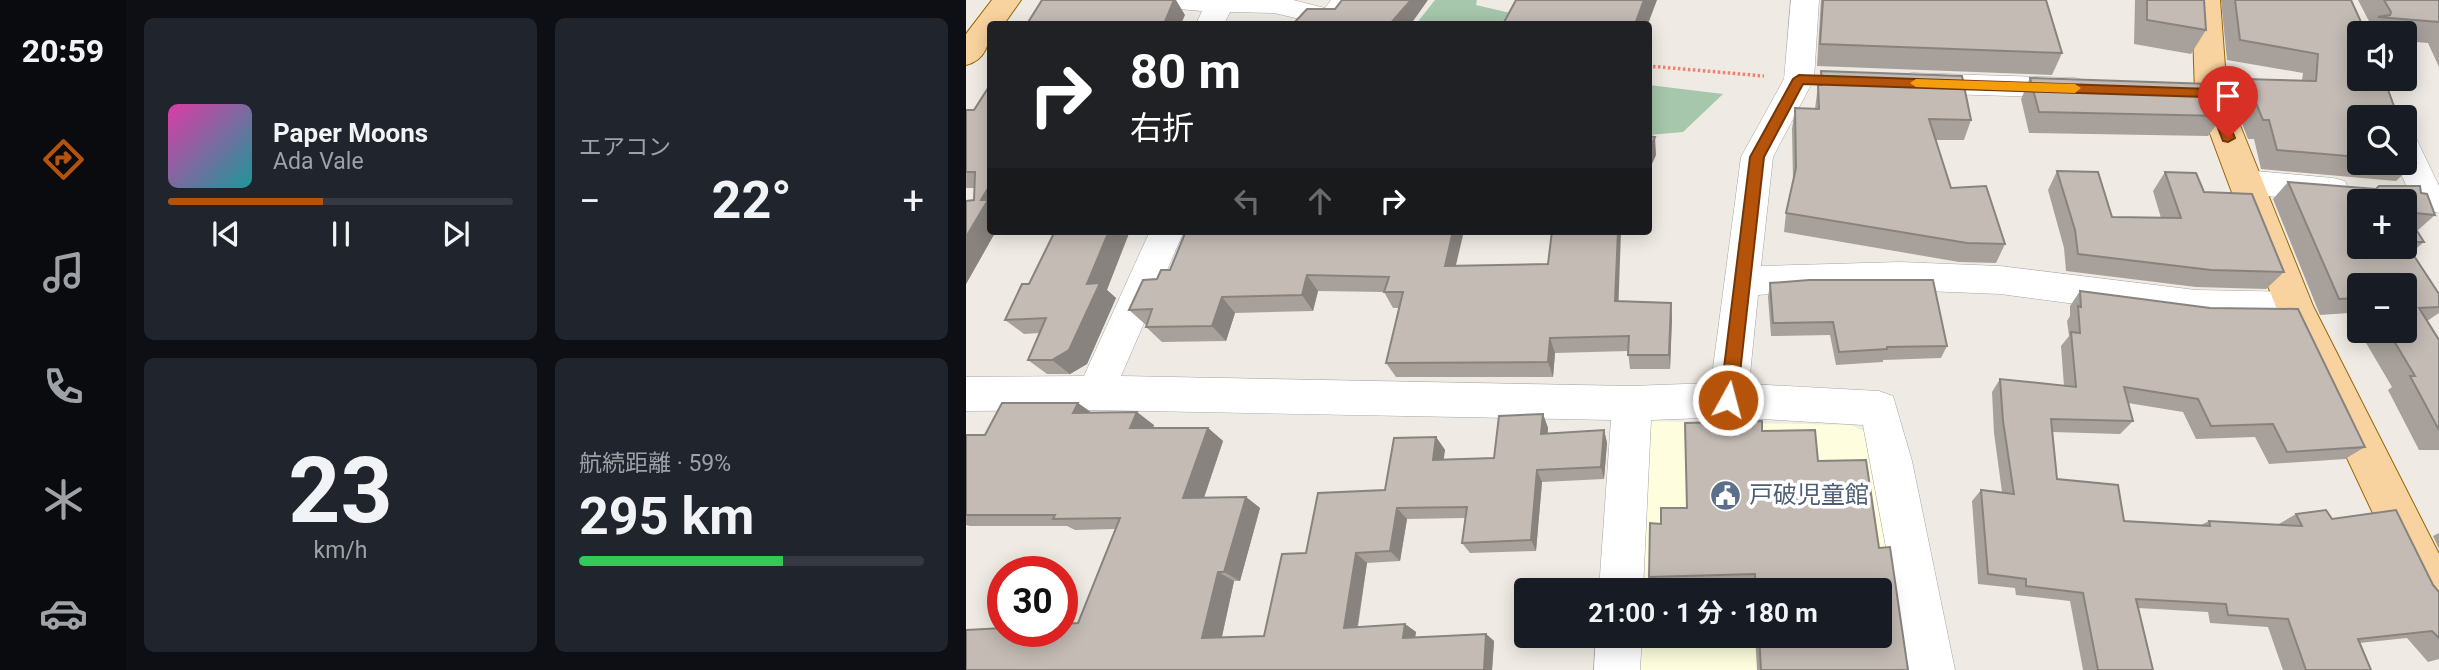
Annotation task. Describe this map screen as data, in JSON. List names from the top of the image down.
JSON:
{
  "places": {
    "public building": ["戸破児童館"]
  },
  "page": {
    "tabs": "20:59",
    "tile": [
      "エアコン",
      ["23", "km/h"],
      ["航続距離 · 59%", "295 km"]
    ],
    "map_buttons": ["+", "−"],
    "turn": ["80 m", "右折"],
    "song": ["Paper Moons", "Ada Vale"],
    "heat": ["−", "22°", "+"],
    "limit": "30",
    "trip": "21:00 · 1 分 · 180 m"
  }
}
